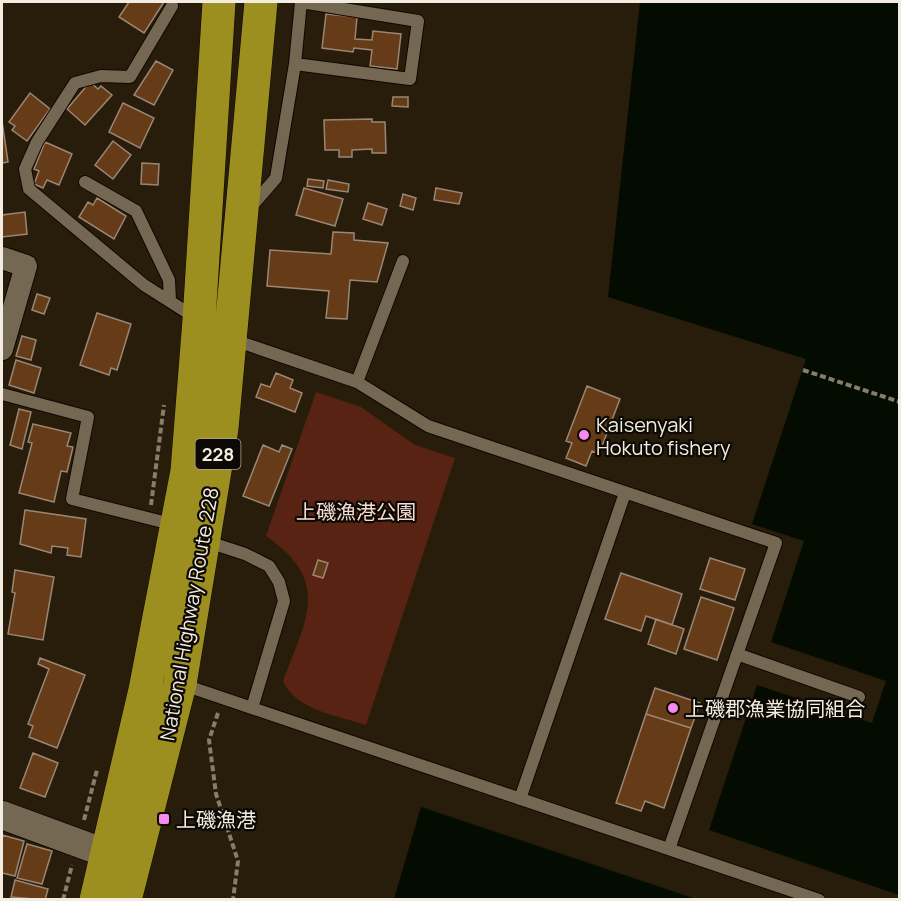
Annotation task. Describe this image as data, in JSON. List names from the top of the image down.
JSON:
{
  "streets": {
    "highway": ["228", "National Highway Route 228"]
  },
  "parks": ["上磯漁港公園"],
  "places": {
    "other": ["Kaisenyaki Hokuto fishery", "上磯郡漁業協同組合"],
    "transit": ["上磯漁港"]
  }
}
